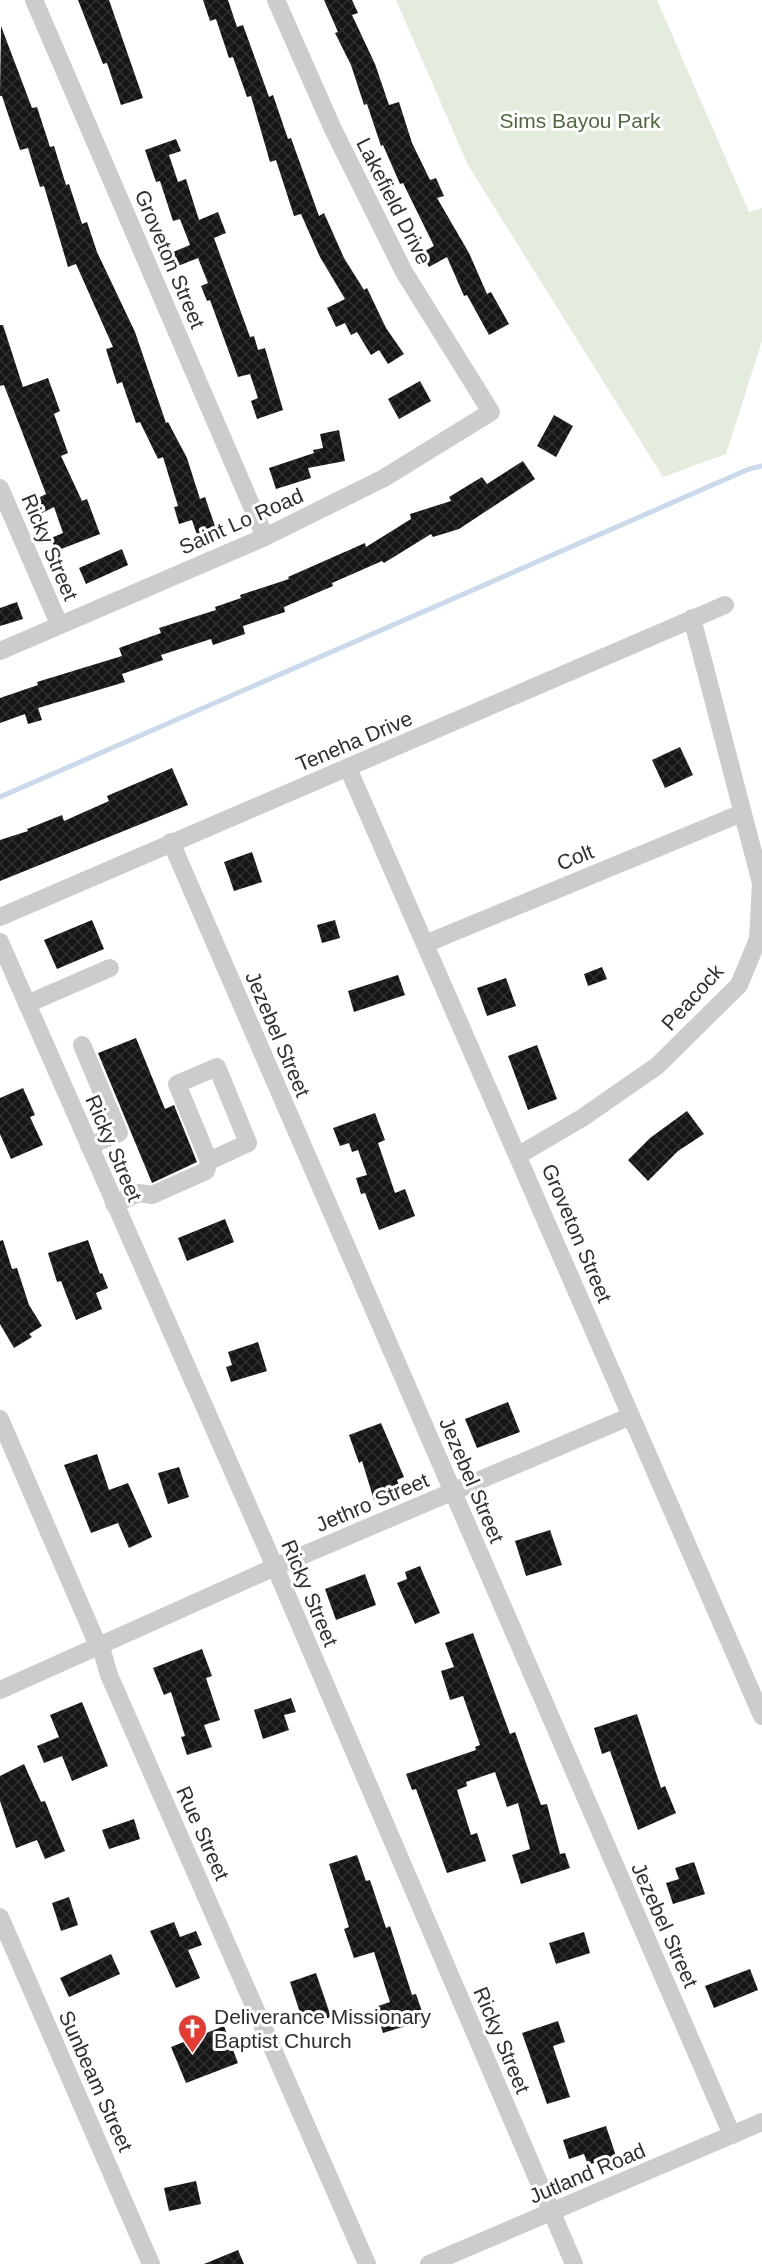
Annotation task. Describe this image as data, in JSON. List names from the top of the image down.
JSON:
{
  "streets": {
    "street": [
      "Lakefield Drive",
      "Groveton Street",
      "Saint Lo Road",
      "Ricky Street",
      "Teneha Drive",
      "Colt",
      "Peacock",
      "Jezebel Street",
      "Jethro Street",
      "Rue Street",
      "Sunbeam Street",
      "Jutland Road"
    ]
  },
  "crossings": [
    ["Lakefield Drive", "Saint Lo Road"],
    ["Groveton Street", "Saint Lo Road"],
    ["Groveton Street", "Teneha Drive"],
    ["Groveton Street", "Colt"],
    ["Groveton Street", "Peacock"],
    ["Groveton Street", "Jethro Street"],
    ["Saint Lo Road", "Ricky Street"],
    ["Ricky Street", "Jethro Street"],
    ["Ricky Street", "Jutland Road"],
    ["Teneha Drive", "Peacock"],
    ["Teneha Drive", "Jezebel Street"],
    ["Colt", "Peacock"],
    ["Jezebel Street", "Jethro Street"],
    ["Jezebel Street", "Jutland Road"],
    ["Jethro Street", "Rue Street"]
  ],
  "parks": ["Sims Bayou Park"],
  "places": {
    "church": ["Deliverance Missionary Baptist Church"]
  }
}
